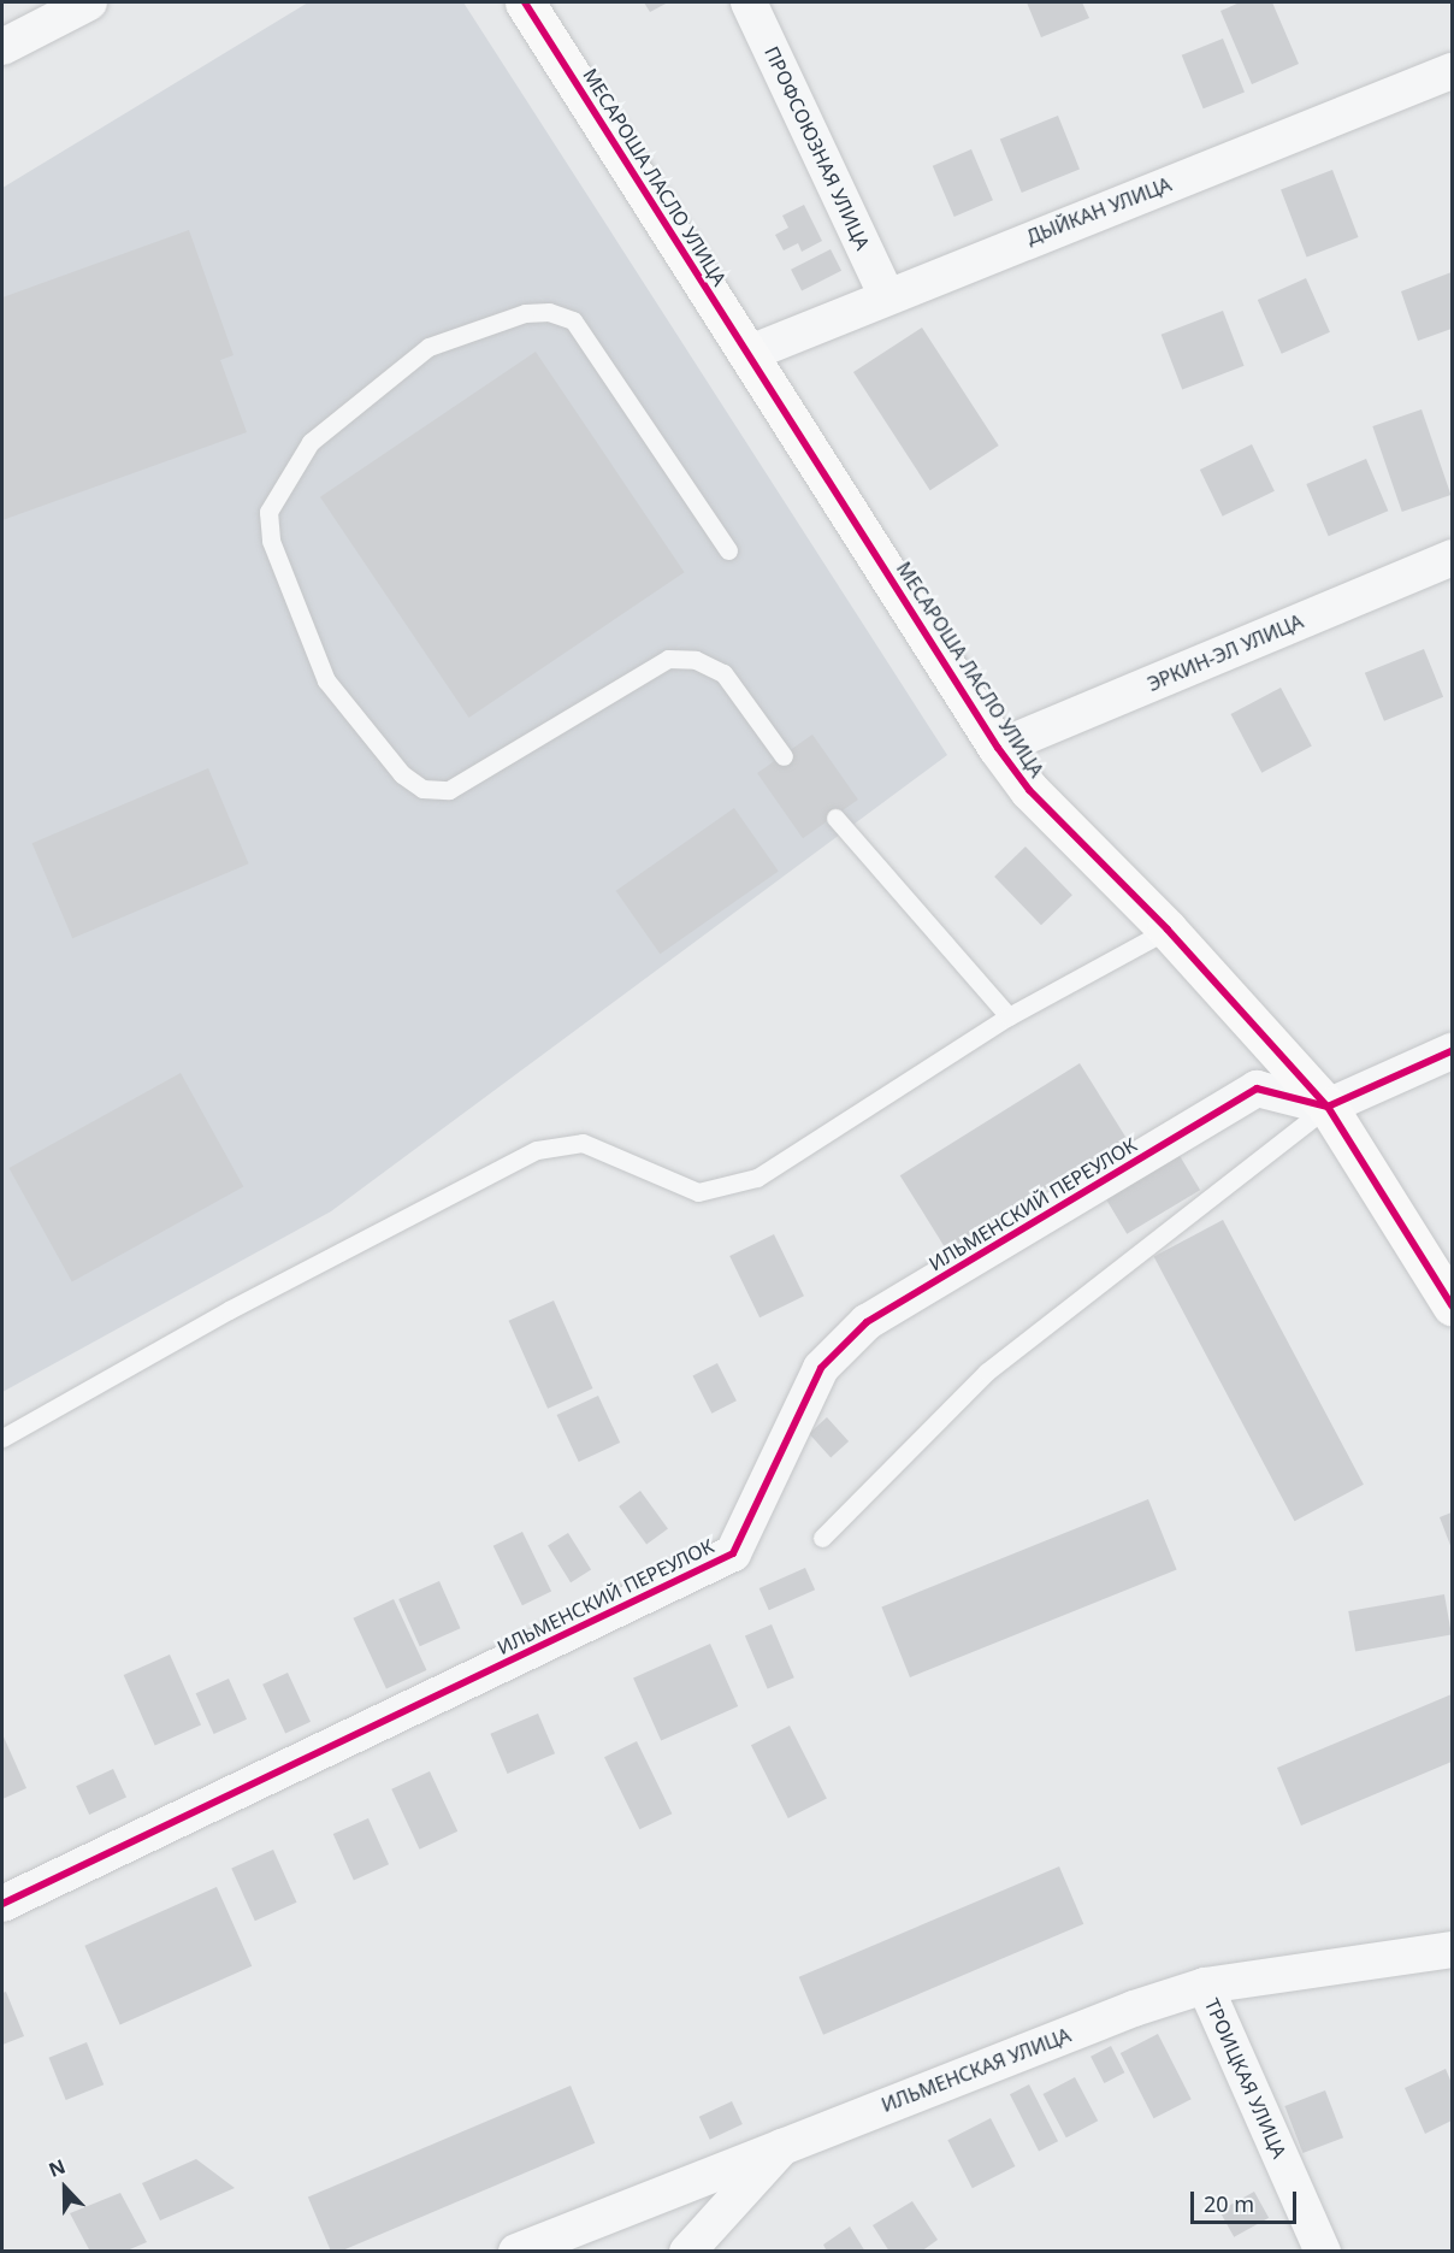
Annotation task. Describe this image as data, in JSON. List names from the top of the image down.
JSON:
{
  "streets": {
    "street": [
      "ПРОФСОЮЗНАЯ УЛИЦА",
      "МЕСАРОША ЛАСЛО УЛИЦА",
      "ДЫЙКАН УЛИЦА",
      "ЭРКИН-ЭЛ УЛИЦА",
      "ИЛЬМЕНСКИЙ ПЕРЕУЛОК",
      "ИЛЬМЕНСКАЯ УЛИЦА",
      "ТРОИЦКАЯ УЛИЦА"
    ]
  },
  "crossings": [
    ["ПРОФСОЮЗНАЯ УЛИЦА", "ДЫЙКАН УЛИЦА"],
    ["МЕСАРОША ЛАСЛО УЛИЦА", "ДЫЙКАН УЛИЦА"],
    ["МЕСАРОША ЛАСЛО УЛИЦА", "ЭРКИН-ЭЛ УЛИЦА"],
    ["МЕСАРОША ЛАСЛО УЛИЦА", "ИЛЬМЕНСКИЙ ПЕРЕУЛОК"],
    ["ИЛЬМЕНСКАЯ УЛИЦА", "ТРОИЦКАЯ УЛИЦА"]
  ],
  "scale_bar": "20 m",
  "north": "top"
}
